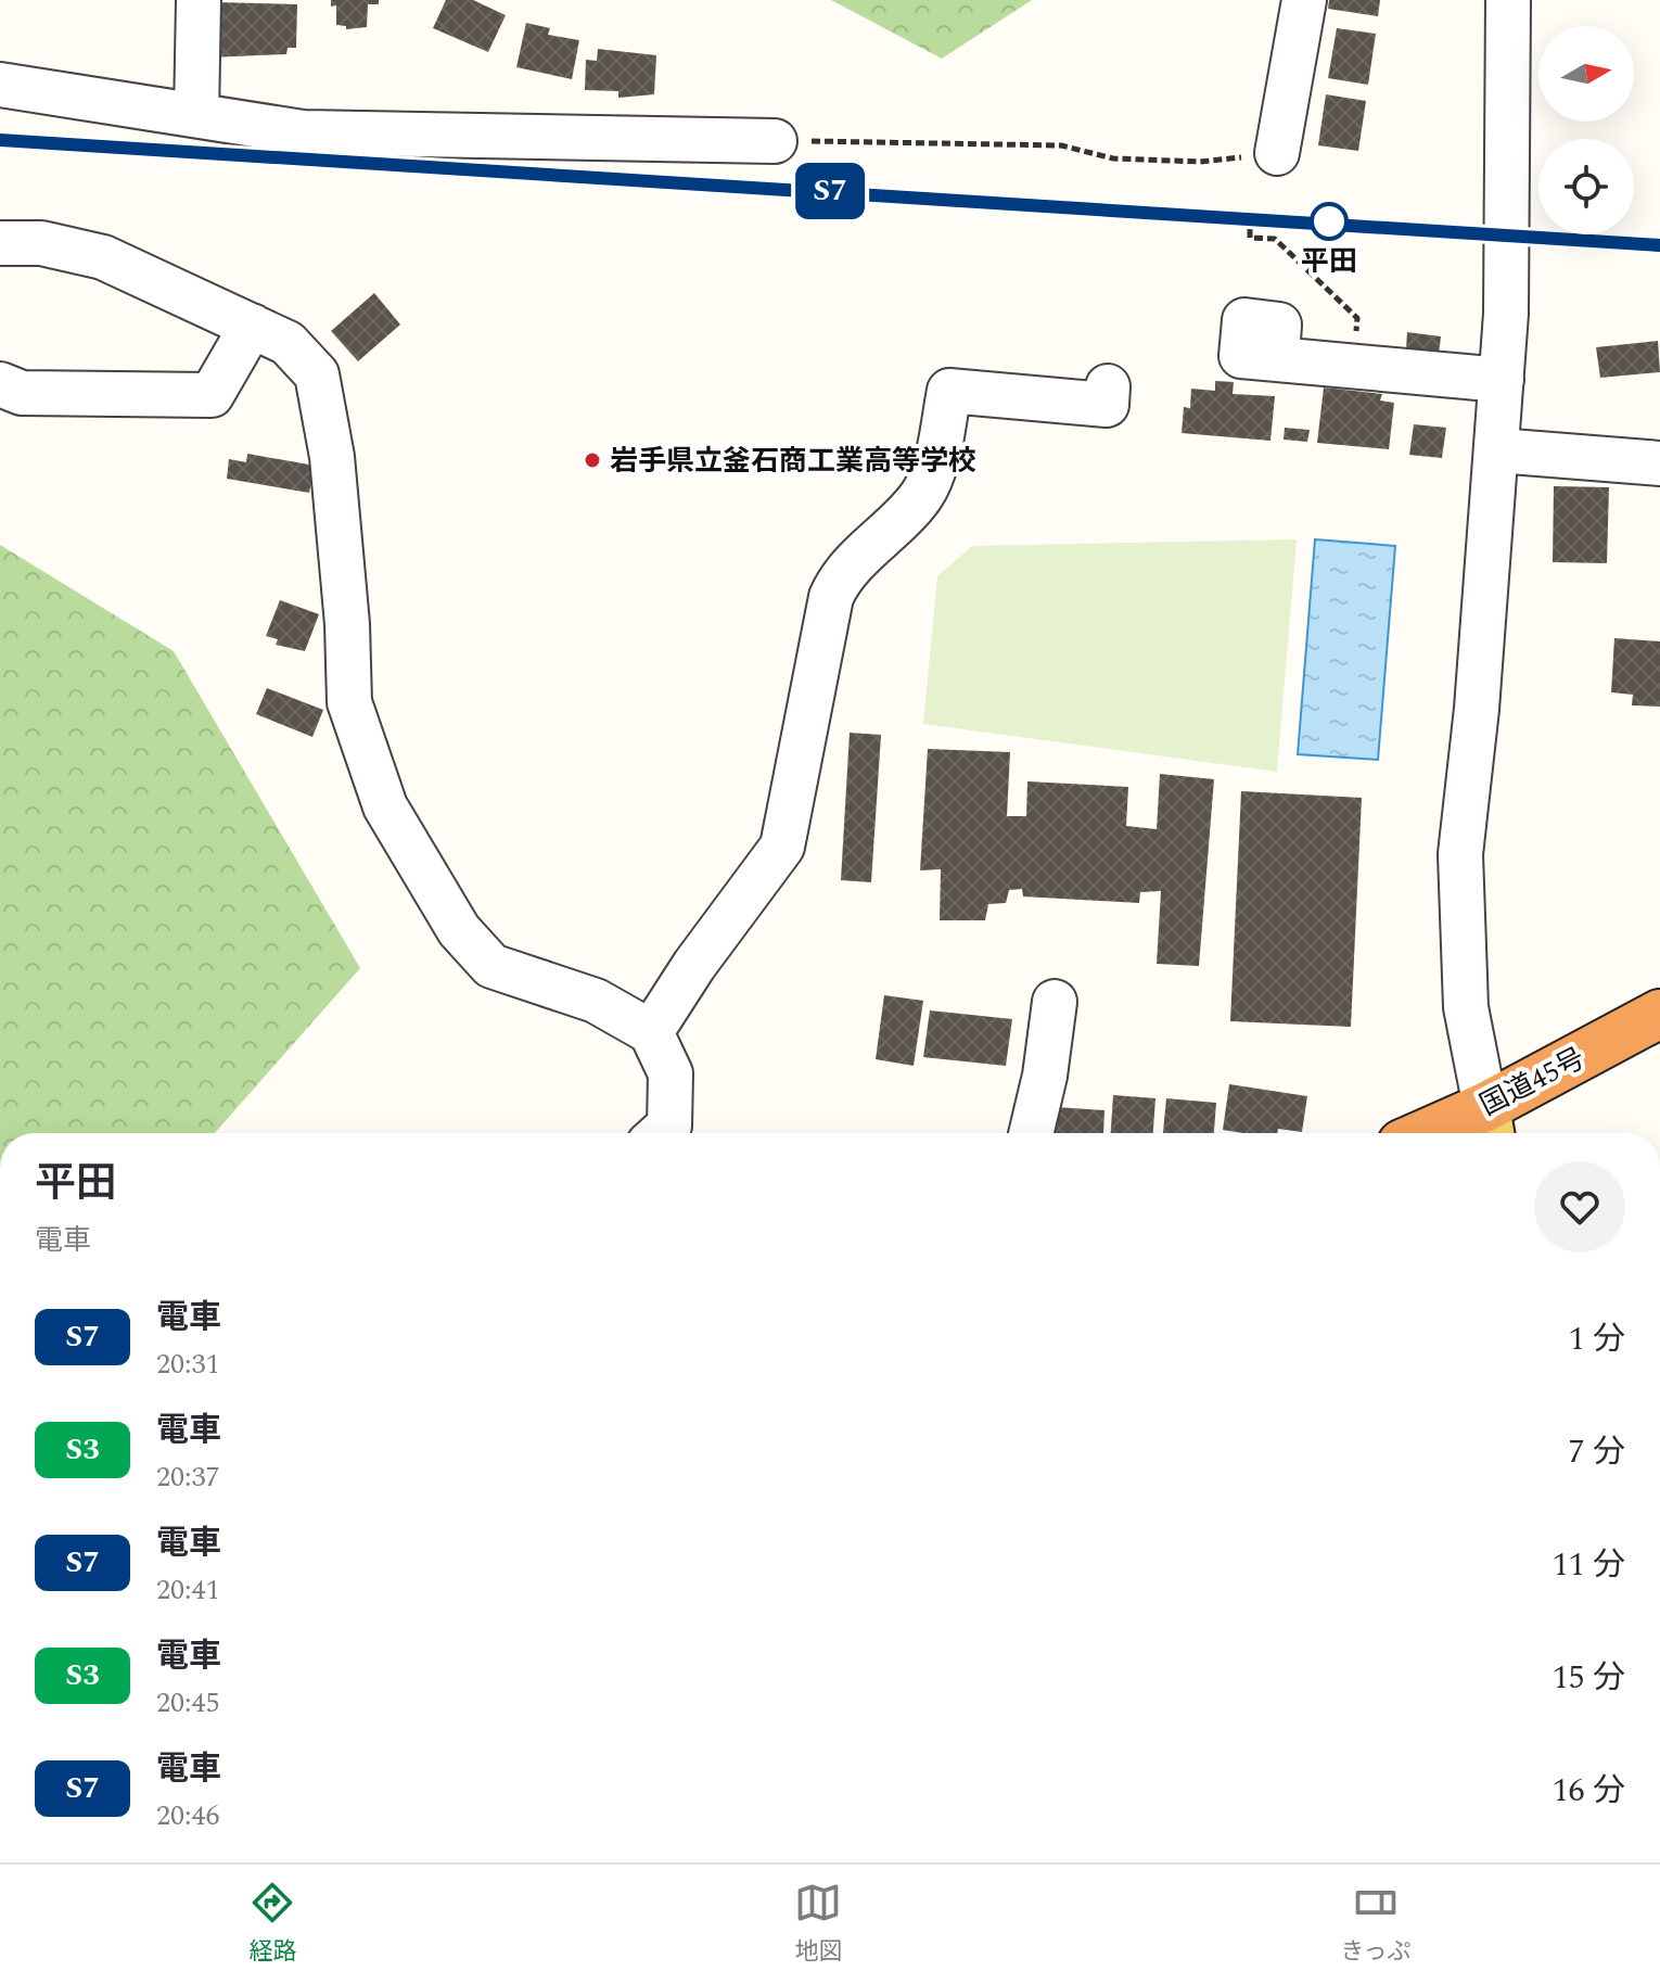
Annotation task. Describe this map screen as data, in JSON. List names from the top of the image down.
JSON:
{
  "streets": {
    "highway": ["国道45号"]
  },
  "places": ["平田", "岩手県立釜石商工業高等学校"],
  "north": "right",
  "page": {
    "on_map": "S7",
    "heading": ["平田", "電車"],
    "list": [
      {
        "mark": "S7",
        "name": "電車",
        "note": "20:31",
        "value": "1 分"
      },
      {
        "mark": "S3",
        "name": "電車",
        "note": "20:37",
        "value": "7 分"
      },
      {
        "mark": "S7",
        "name": "電車",
        "note": "20:41",
        "value": "11 分"
      },
      {
        "mark": "S3",
        "name": "電車",
        "note": "20:45",
        "value": "15 分"
      },
      {
        "mark": "S7",
        "name": "電車",
        "note": "20:46",
        "value": "16 分"
      }
    ],
    "tabs": ["経路", "地図", "きっぷ"]
  }
}
